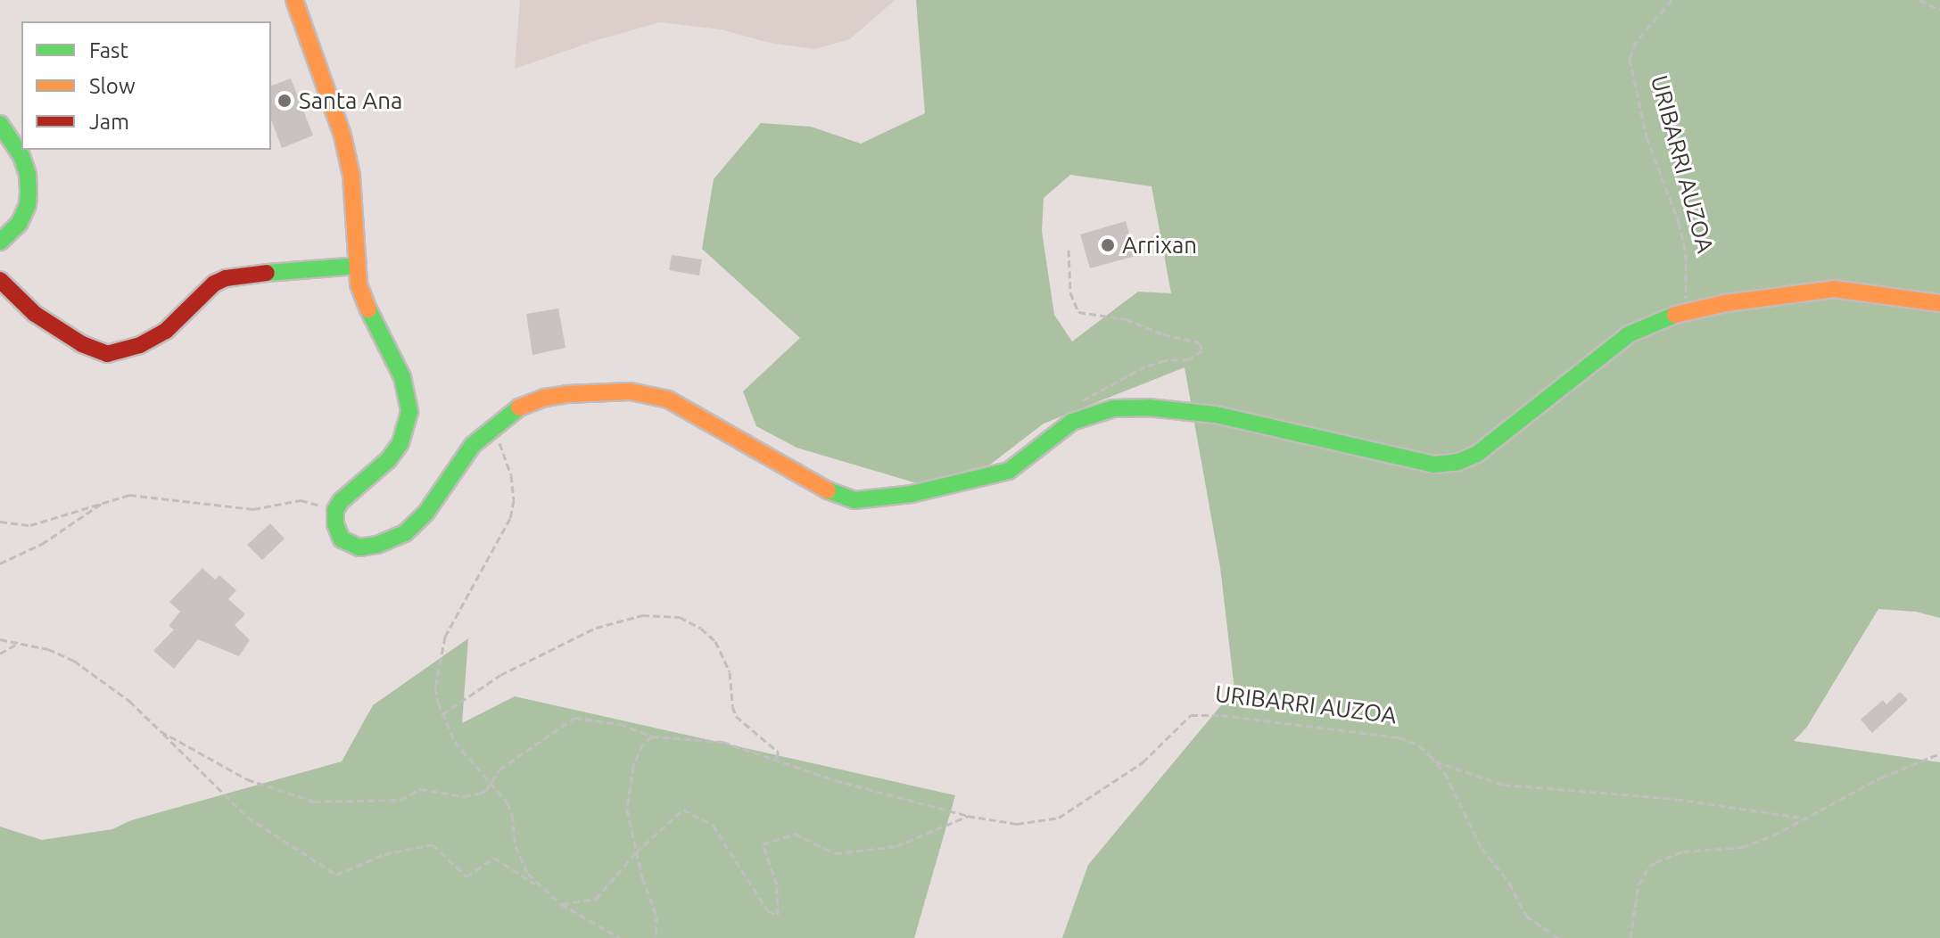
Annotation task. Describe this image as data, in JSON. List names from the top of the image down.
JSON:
{
  "streets": {
    "path": ["URIBARRI AUZOA"]
  },
  "places": ["Santa Ana", "Arrixan"],
  "legend": ["Fast", "Slow", "Jam"]
}
